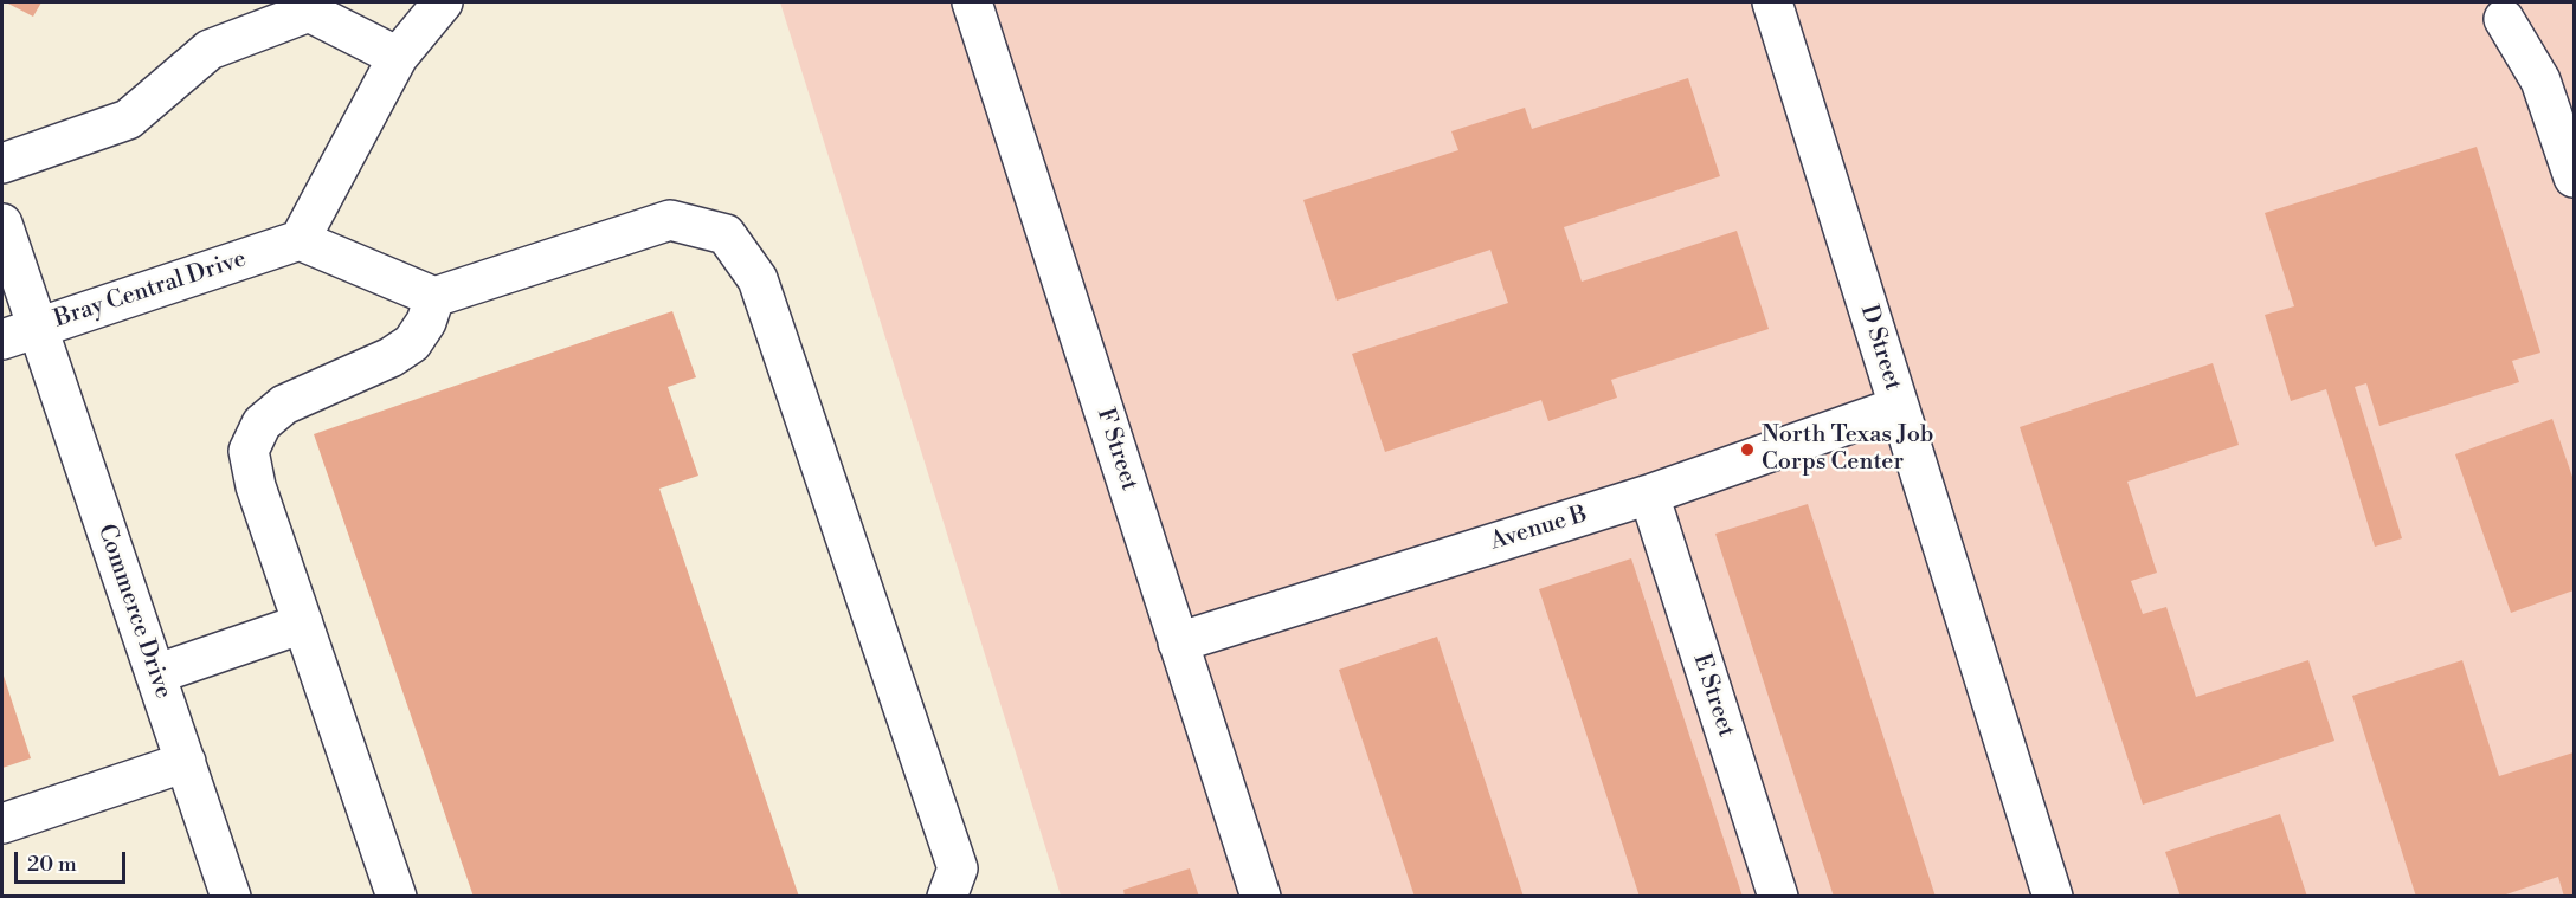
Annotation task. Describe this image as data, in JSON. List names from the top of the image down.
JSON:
{
  "streets": {
    "street": [
      "Bray Central Drive",
      "D Street",
      "F Street",
      "Avenue B",
      "Commerce Drive",
      "E Street"
    ]
  },
  "crossings": [
    ["Bray Central Drive", "Commerce Drive"],
    ["D Street", "Avenue B"],
    ["F Street", "Avenue B"],
    ["Avenue B", "E Street"]
  ],
  "places": ["North Texas Job Corps Center"],
  "scale_bar": "20 m"
}
